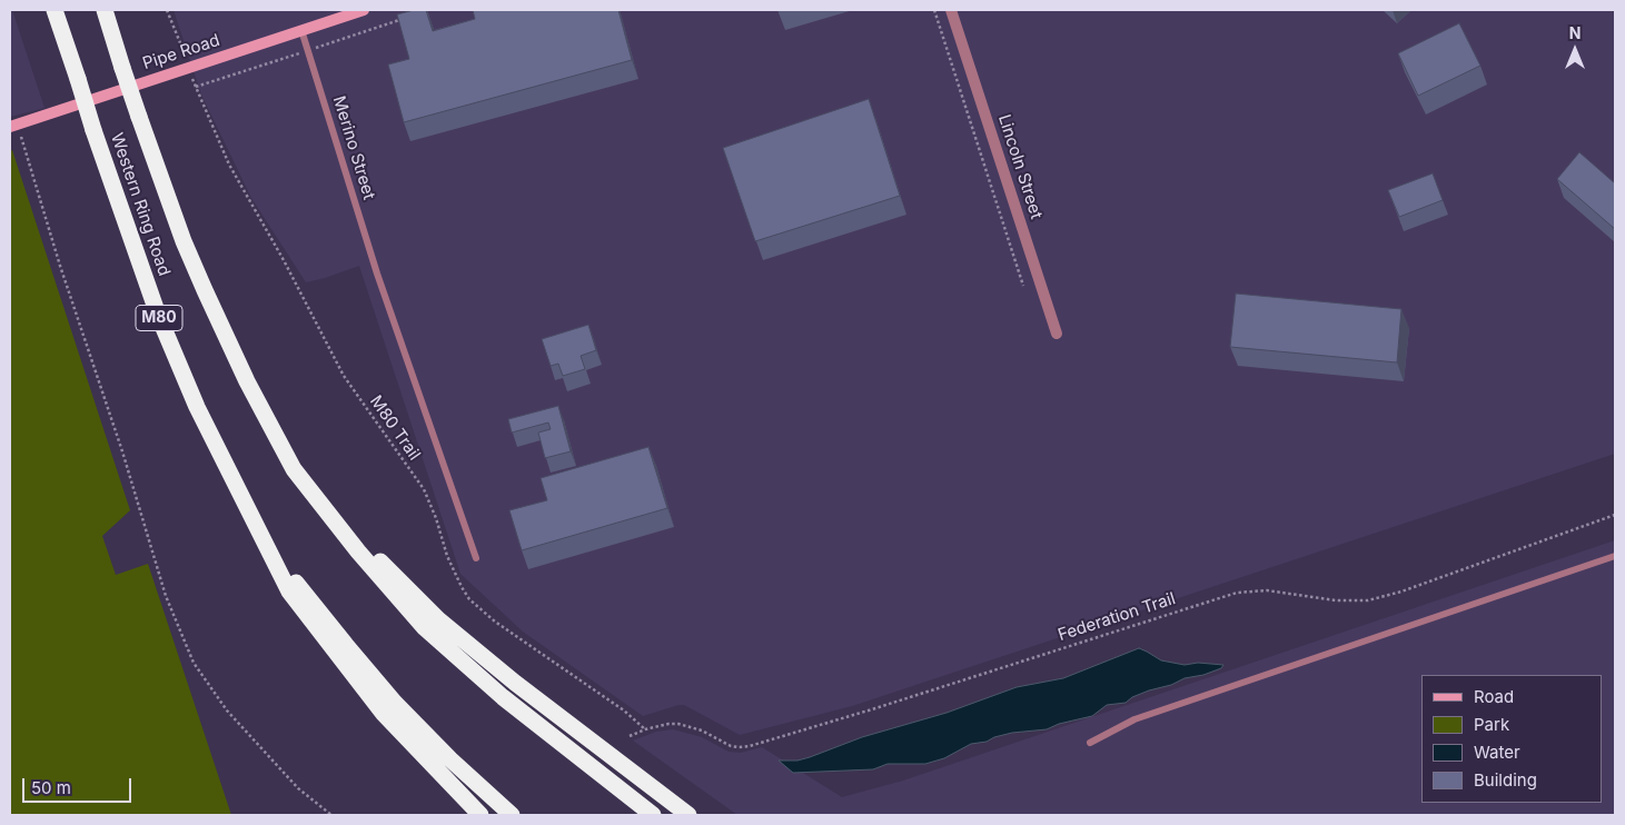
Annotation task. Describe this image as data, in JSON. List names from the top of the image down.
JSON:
{
  "streets": {
    "highway": ["Western Ring Road", "M80"],
    "street": ["Pipe Road", "Lincoln Street"],
    "lane": ["Merino Street"],
    "path": ["M80 Trail", "Federation Trail"]
  },
  "crossings": [
    ["Pipe Road", "Merino Street"],
    ["M80 Trail", "Federation Trail"]
  ],
  "legend": [
    "Road",
    "Park",
    "Water",
    "Building"
  ],
  "scale_bar": "50 m",
  "north": "top"
}
